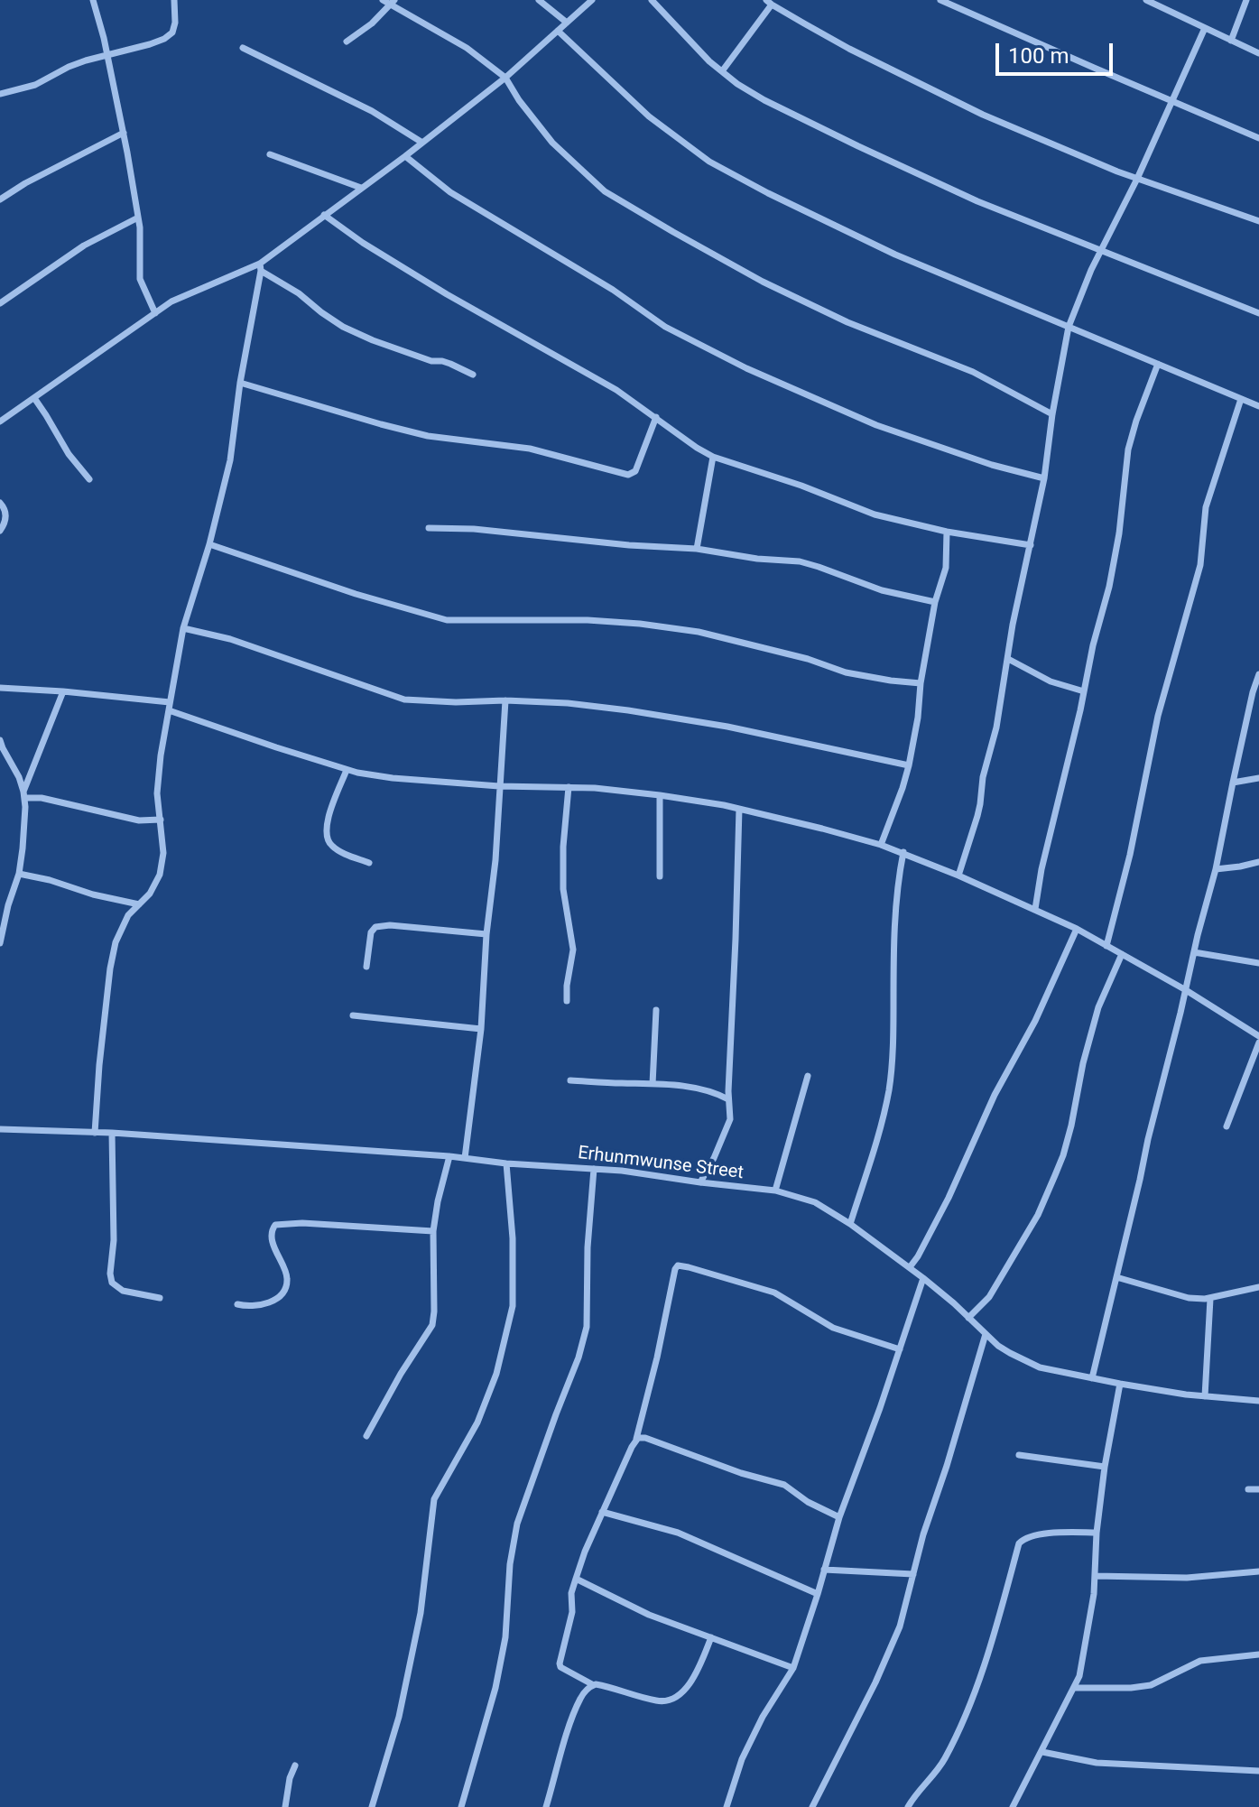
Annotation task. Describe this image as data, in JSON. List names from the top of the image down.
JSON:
{
  "streets": {
    "street": ["Erhunmwunse Street"]
  },
  "scale_bar": "100 m"
}
